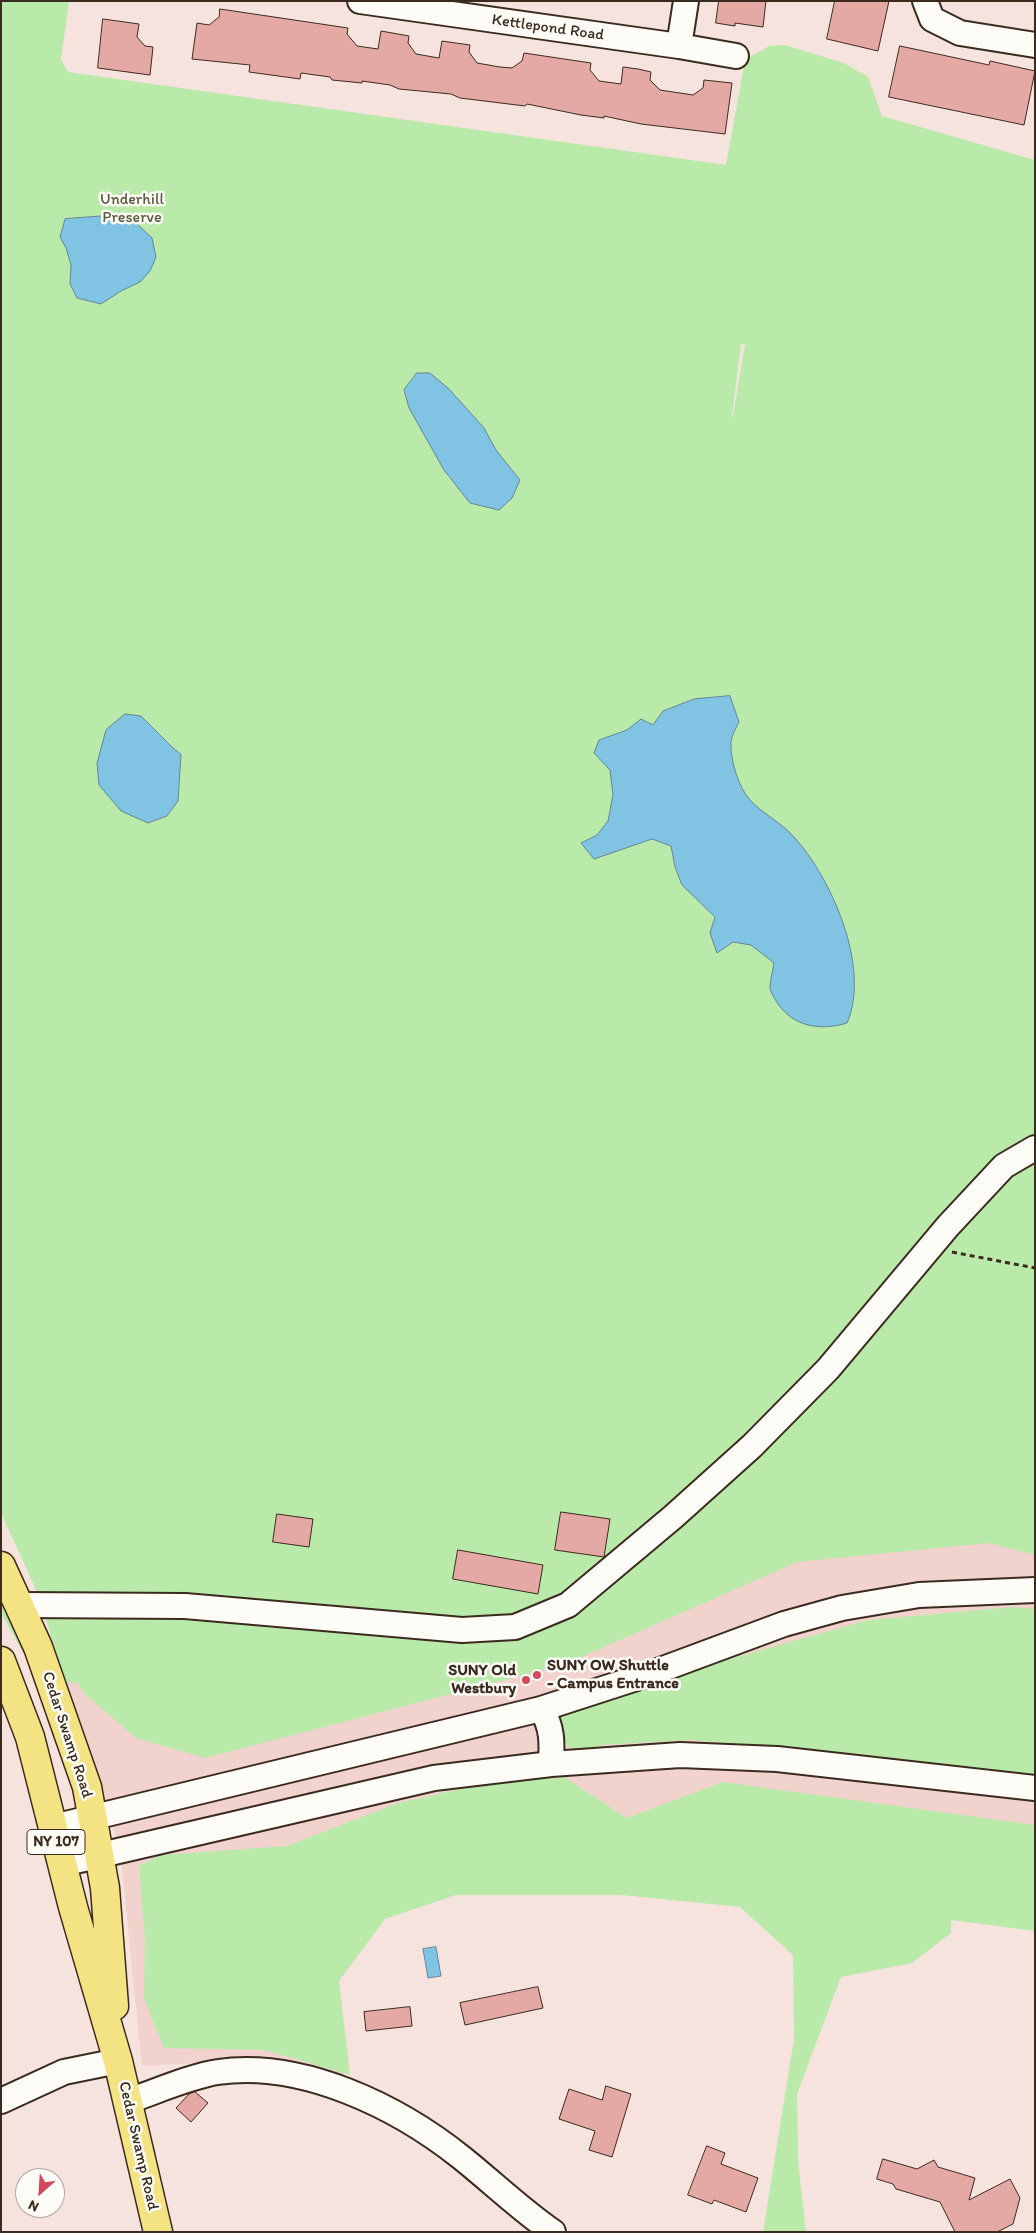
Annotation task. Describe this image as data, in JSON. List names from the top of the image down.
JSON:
{
  "streets": {
    "main road": ["Cedar Swamp Road", "NY 107"],
    "street": ["Kettlepond Road"]
  },
  "parks": ["Underhill Preserve"],
  "places": ["SUNY OW Shuttle - Campus Entrance", "SUNY Old Westbury"],
  "north": "bottom left"
}
